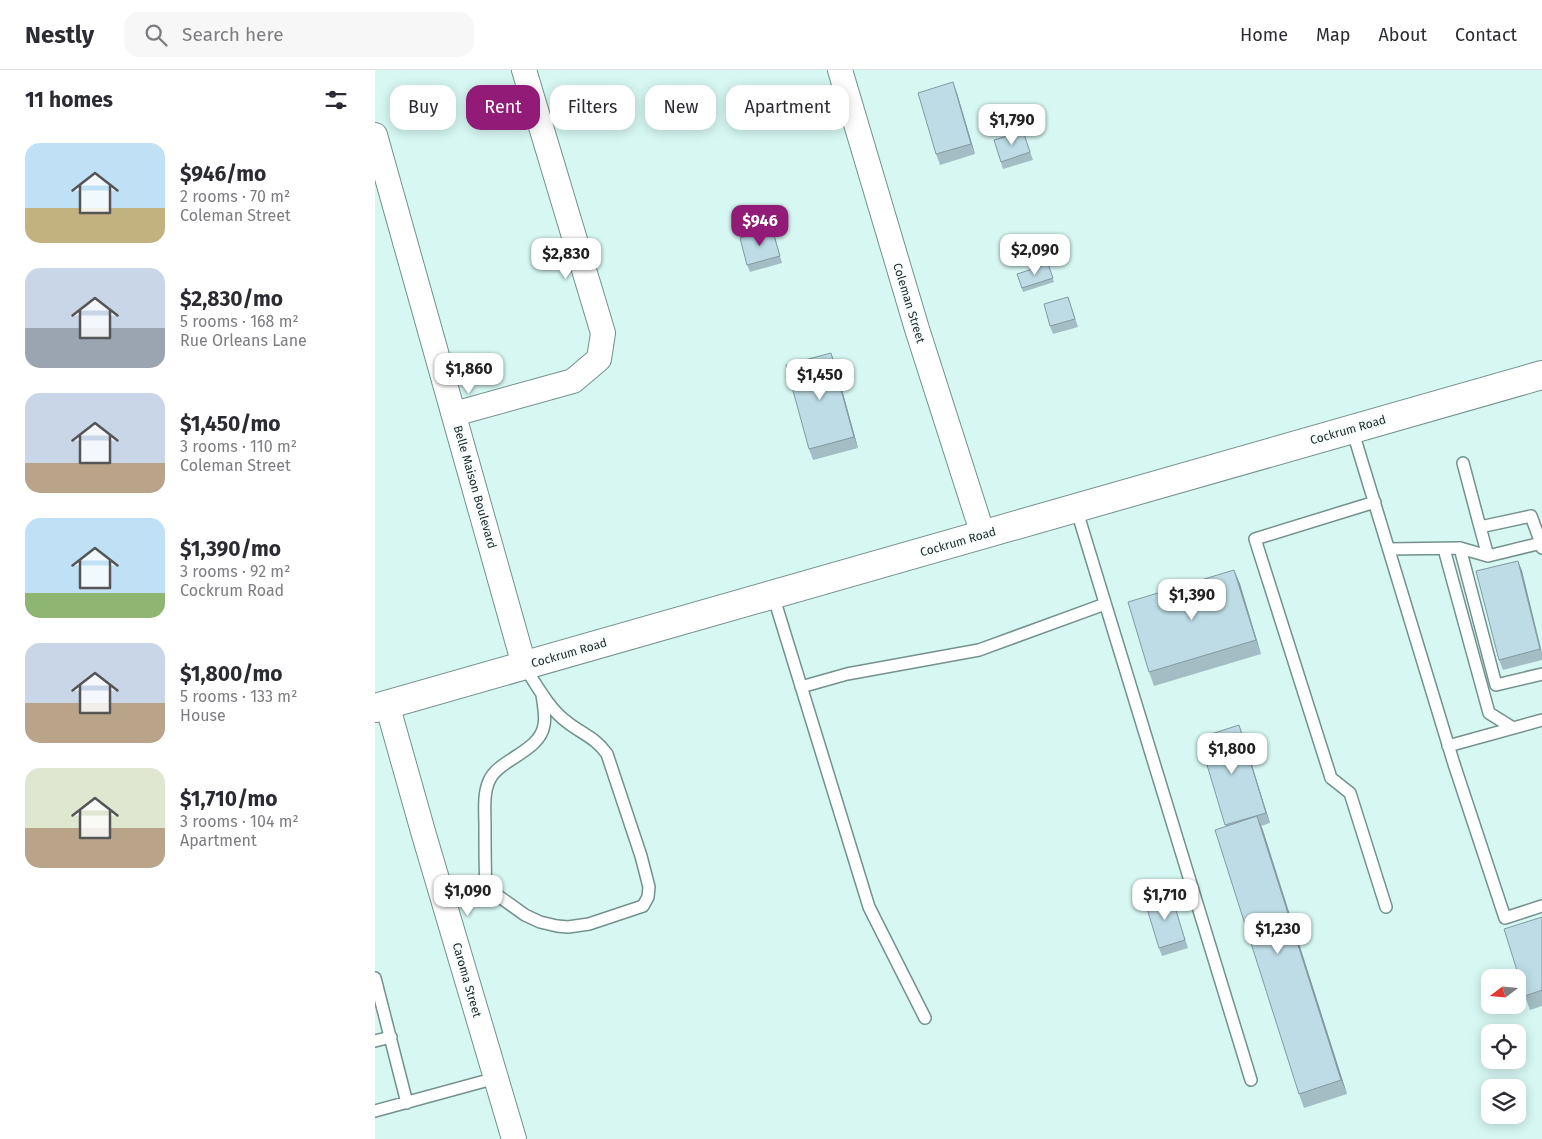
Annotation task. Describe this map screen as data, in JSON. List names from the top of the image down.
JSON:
{
  "streets": {
    "main road": ["Cockrum Road"],
    "street": ["Coleman Street", "Belle Maison Boulevard", "Caroma Street"]
  },
  "crossings": [
    ["Coleman Street", "Cockrum Road"],
    ["Cockrum Road", "Belle Maison Boulevard"],
    ["Cockrum Road", "Caroma Street"]
  ],
  "north": "left",
  "page": {
    "header": "Nestly",
    "search": "Search here",
    "nav": [
      "Home",
      "Map",
      "About",
      "Contact"
    ],
    "heading": "11 homes",
    "chip": [
      "Buy",
      "Rent",
      "Filters",
      "New",
      "Apartment"
    ],
    "price": [
      "$1,790",
      "$946",
      "$2,090",
      "$2,830",
      "$1,860",
      "$1,450",
      "$1,390",
      "$1,800",
      "$1,090",
      "$1,710",
      "$1,230"
    ],
    "list": [
      {
        "name": "$946/mo",
        "note": "2 rooms · 70 m² · Coleman Street"
      },
      {
        "name": "$2,830/mo",
        "note": "5 rooms · 168 m² · Rue Orleans Lane"
      },
      {
        "name": "$1,450/mo",
        "note": "3 rooms · 110 m² · Coleman Street"
      },
      {
        "name": "$1,390/mo",
        "note": "3 rooms · 92 m² · Cockrum Road"
      },
      {
        "name": "$1,800/mo",
        "note": "5 rooms · 133 m² · House"
      },
      {
        "name": "$1,710/mo",
        "note": "3 rooms · 104 m² · Apartment"
      }
    ]
  }
}
